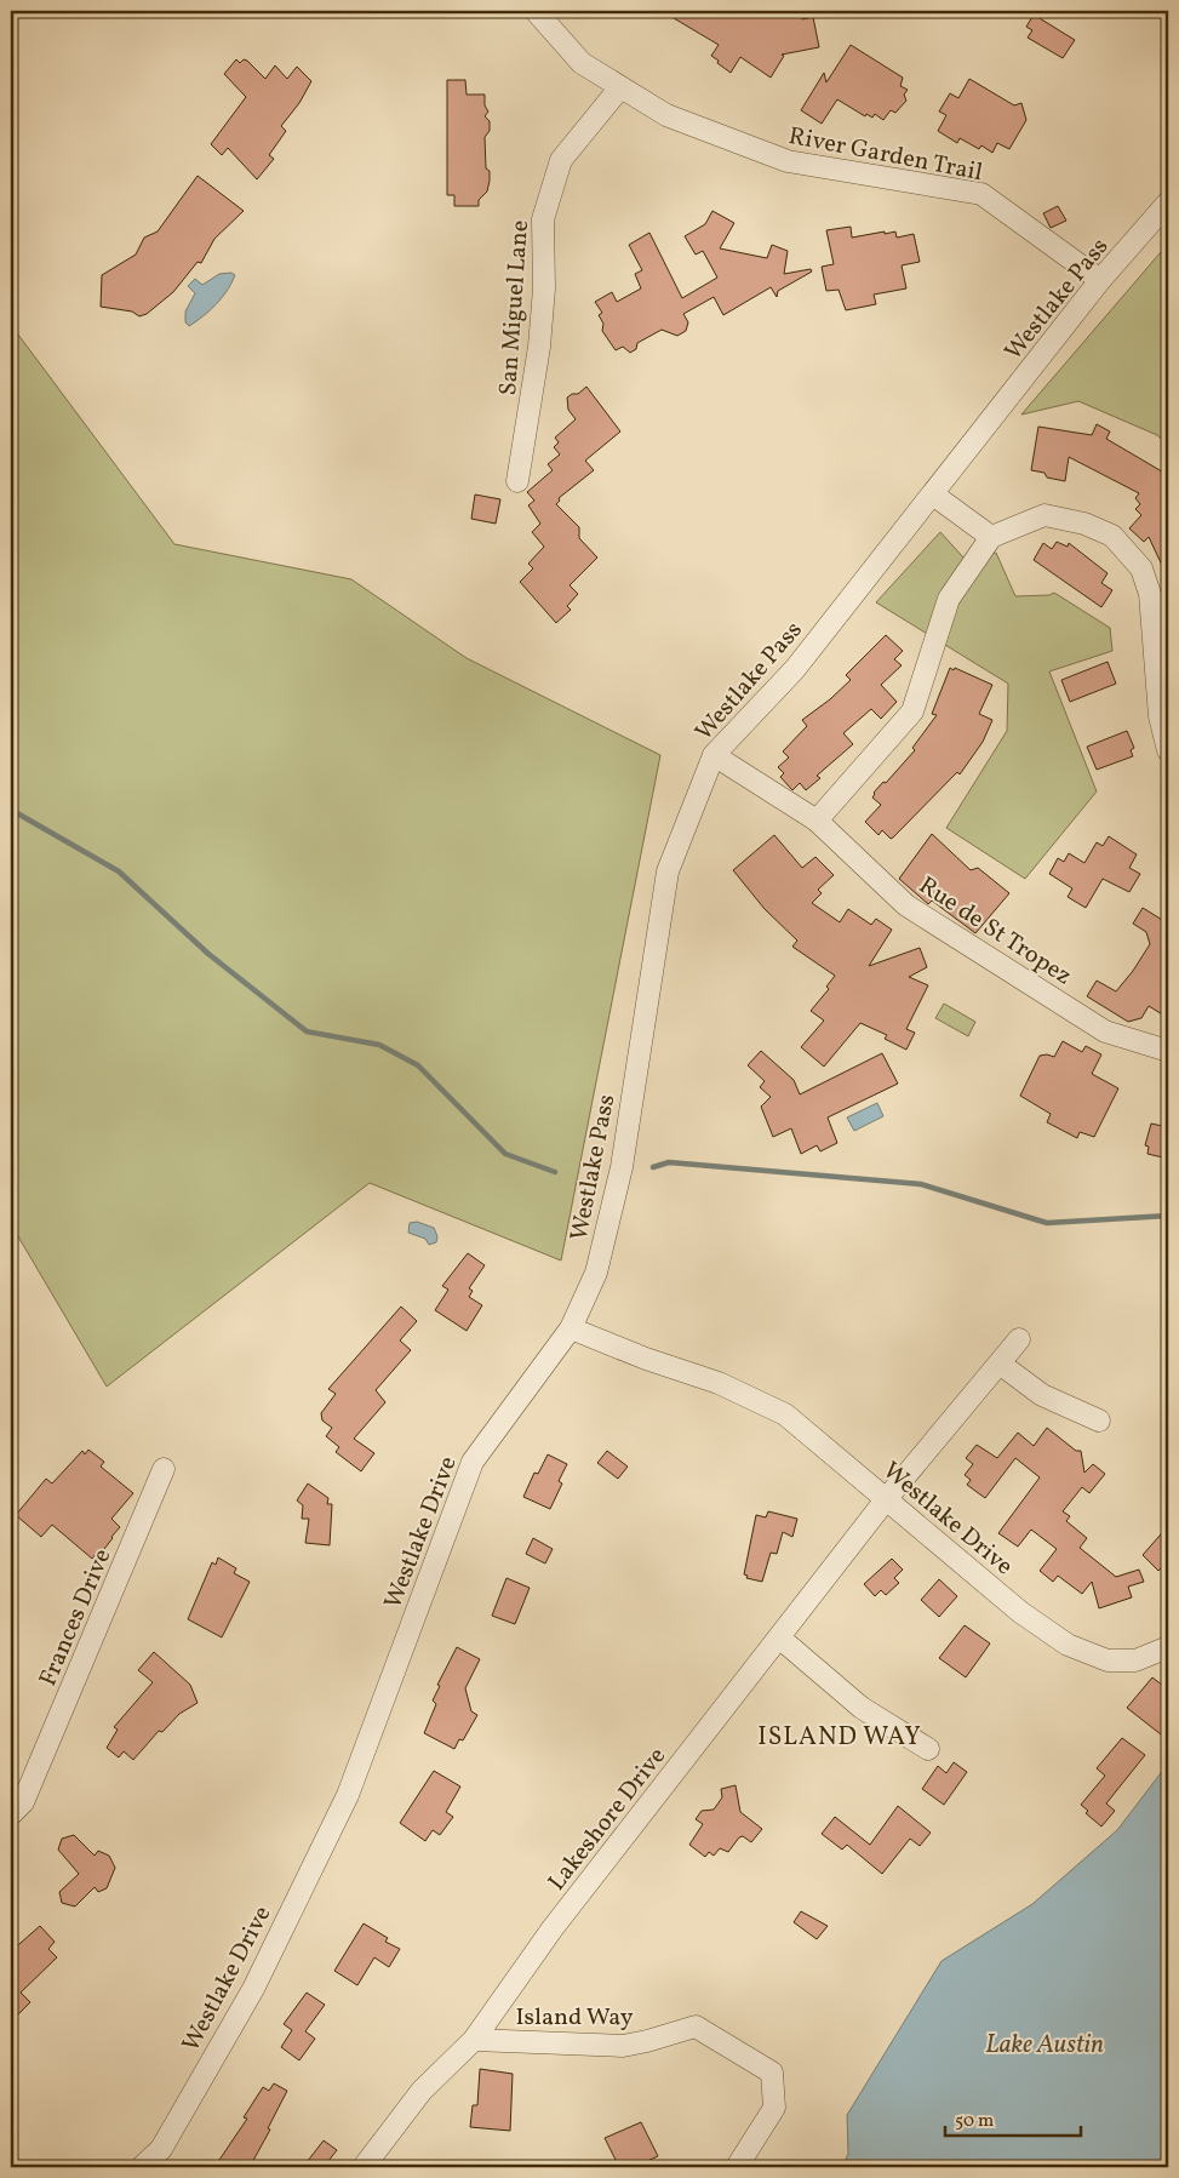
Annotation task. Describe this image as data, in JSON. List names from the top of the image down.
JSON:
{
  "streets": {
    "street": [
      "River Garden Trail",
      "Westlake Pass",
      "San Miguel Lane",
      "Rue de St Tropez",
      "Westlake Drive",
      "Frances Drive",
      "Lakeshore Drive",
      "Island Way"
    ]
  },
  "crossings": [
    ["River Garden Trail", "Westlake Pass"],
    ["River Garden Trail", "San Miguel Lane"],
    ["Westlake Pass", "Rue de St Tropez"],
    ["Westlake Pass", "Westlake Drive"],
    ["Westlake Drive", "Lakeshore Drive"],
    ["Lakeshore Drive", "Island Way"]
  ],
  "districts": ["ISLAND WAY"],
  "water": ["Lake Austin"],
  "scale_bar": "50 m"
}
